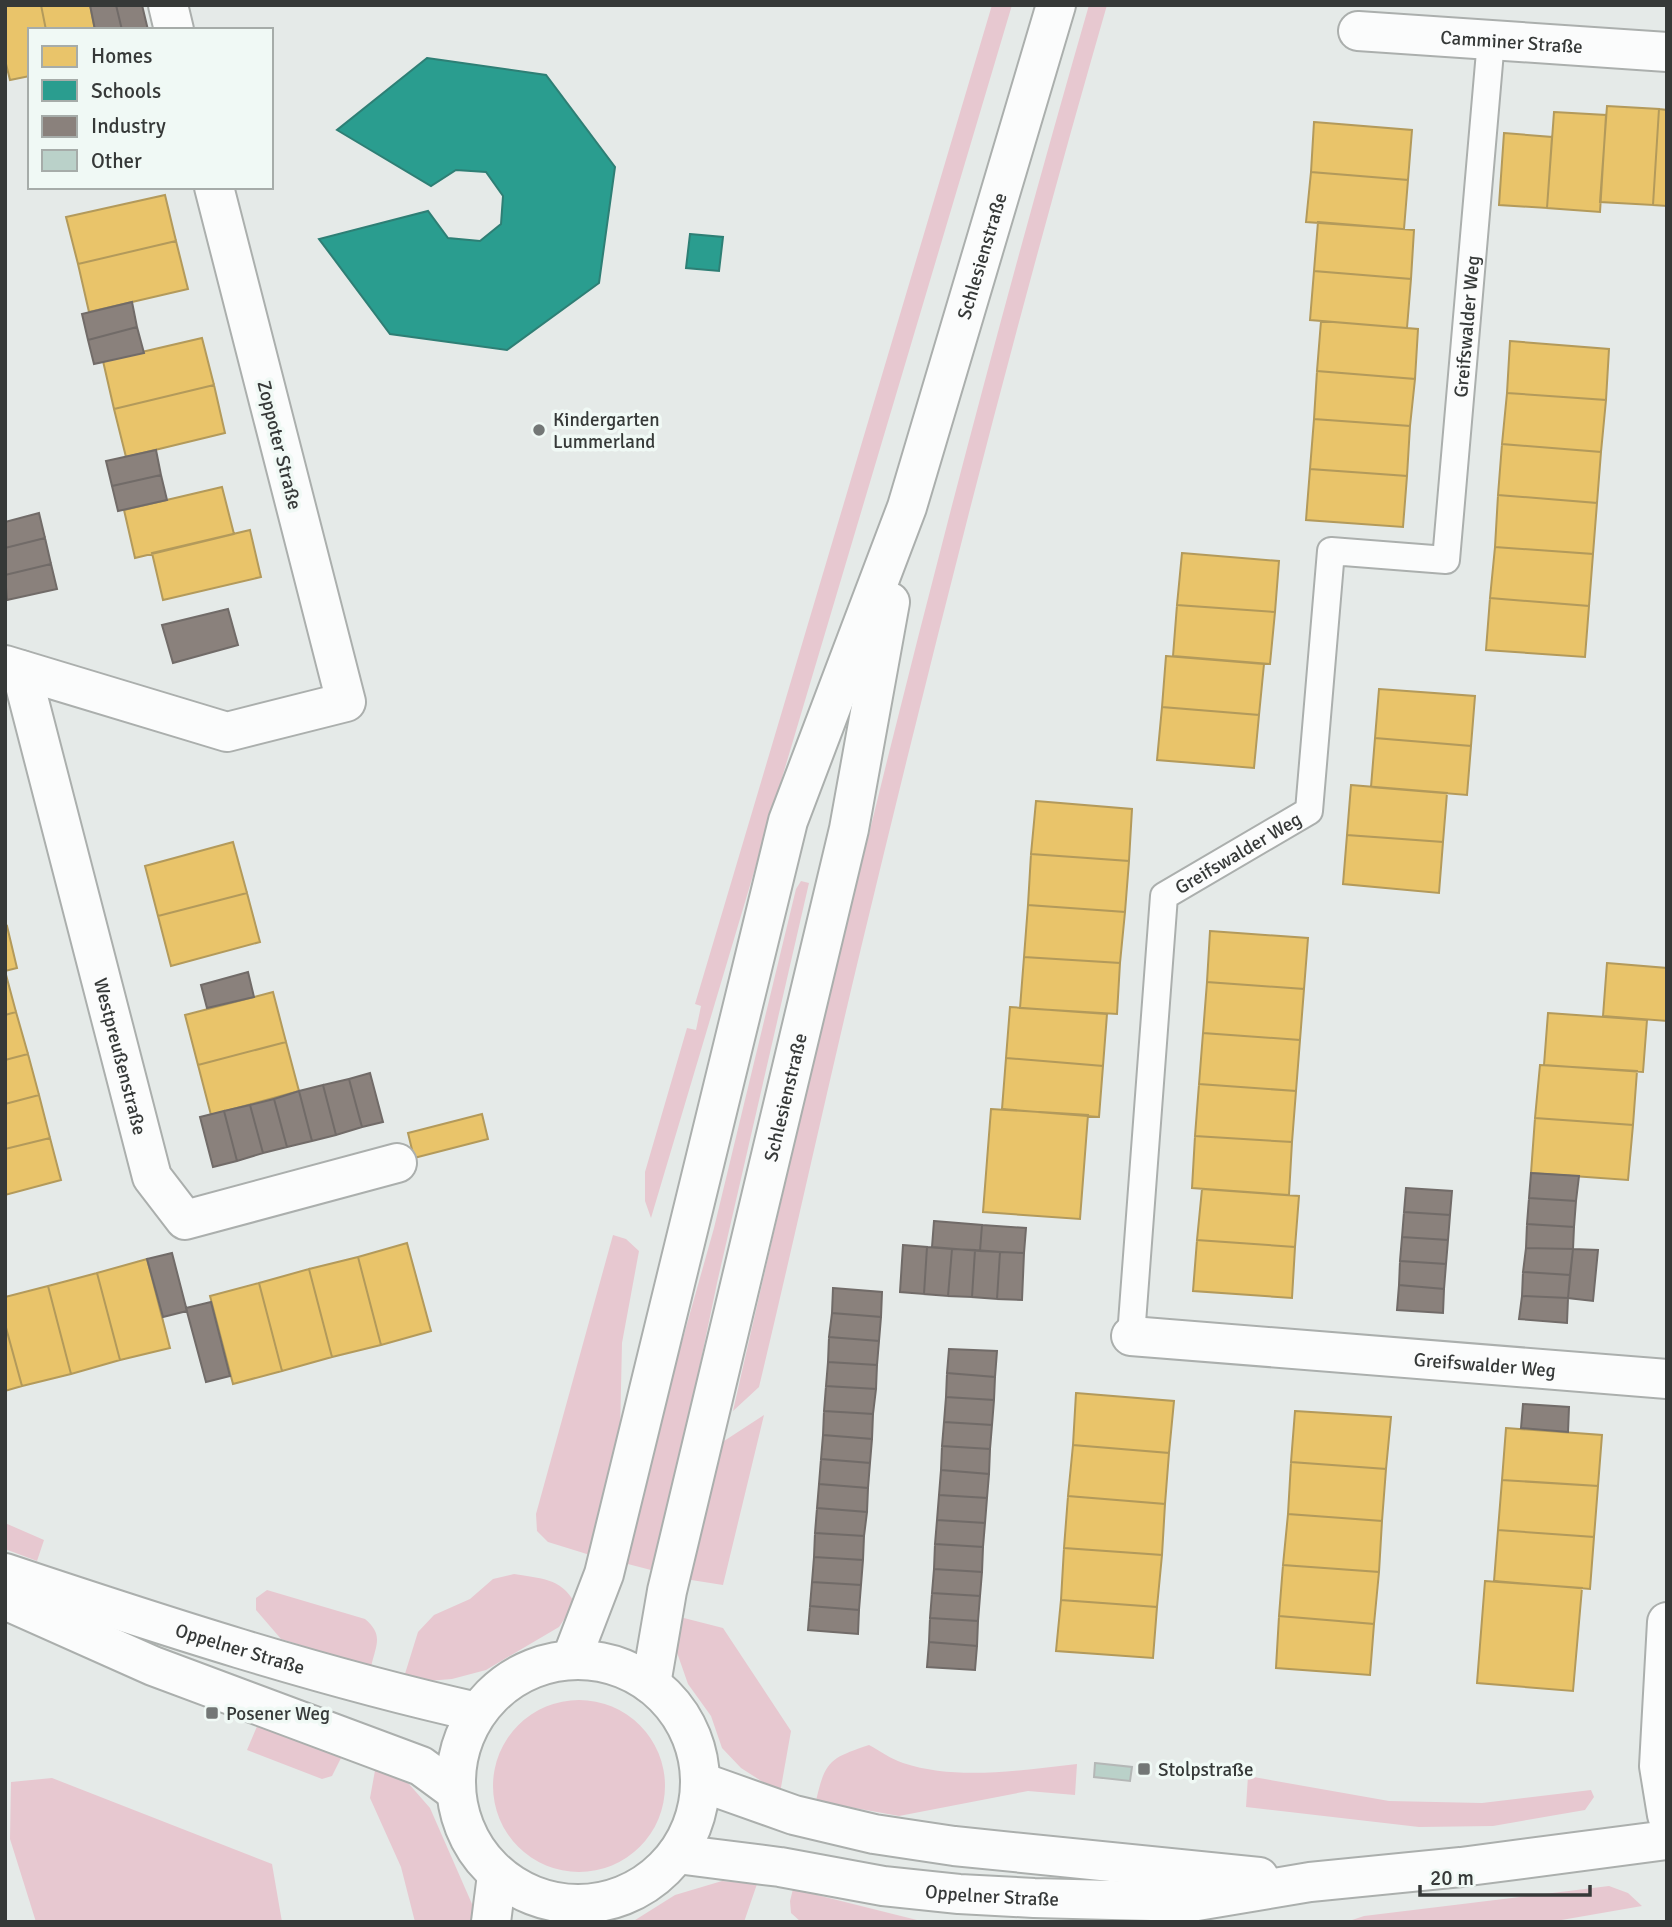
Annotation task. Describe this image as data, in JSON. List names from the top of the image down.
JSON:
{
  "streets": {
    "street": [
      "Camminer Straße",
      "Schlesienstraße",
      "Greifswalder Weg",
      "Zoppoter Straße",
      "Westpreußenstraße",
      "Oppelner Straße"
    ]
  },
  "crossings": [
    ["Camminer Straße", "Greifswalder Weg"],
    ["Schlesienstraße", "Oppelner Straße"],
    ["Zoppoter Straße", "Westpreußenstraße"]
  ],
  "places": {
    "other": ["Kindergarten Lummerland"],
    "transit": ["Posener Weg", "Stolpstraße"]
  },
  "legend": [
    "Homes",
    "Schools",
    "Industry",
    "Other"
  ],
  "scale_bar": "20 m"
}
